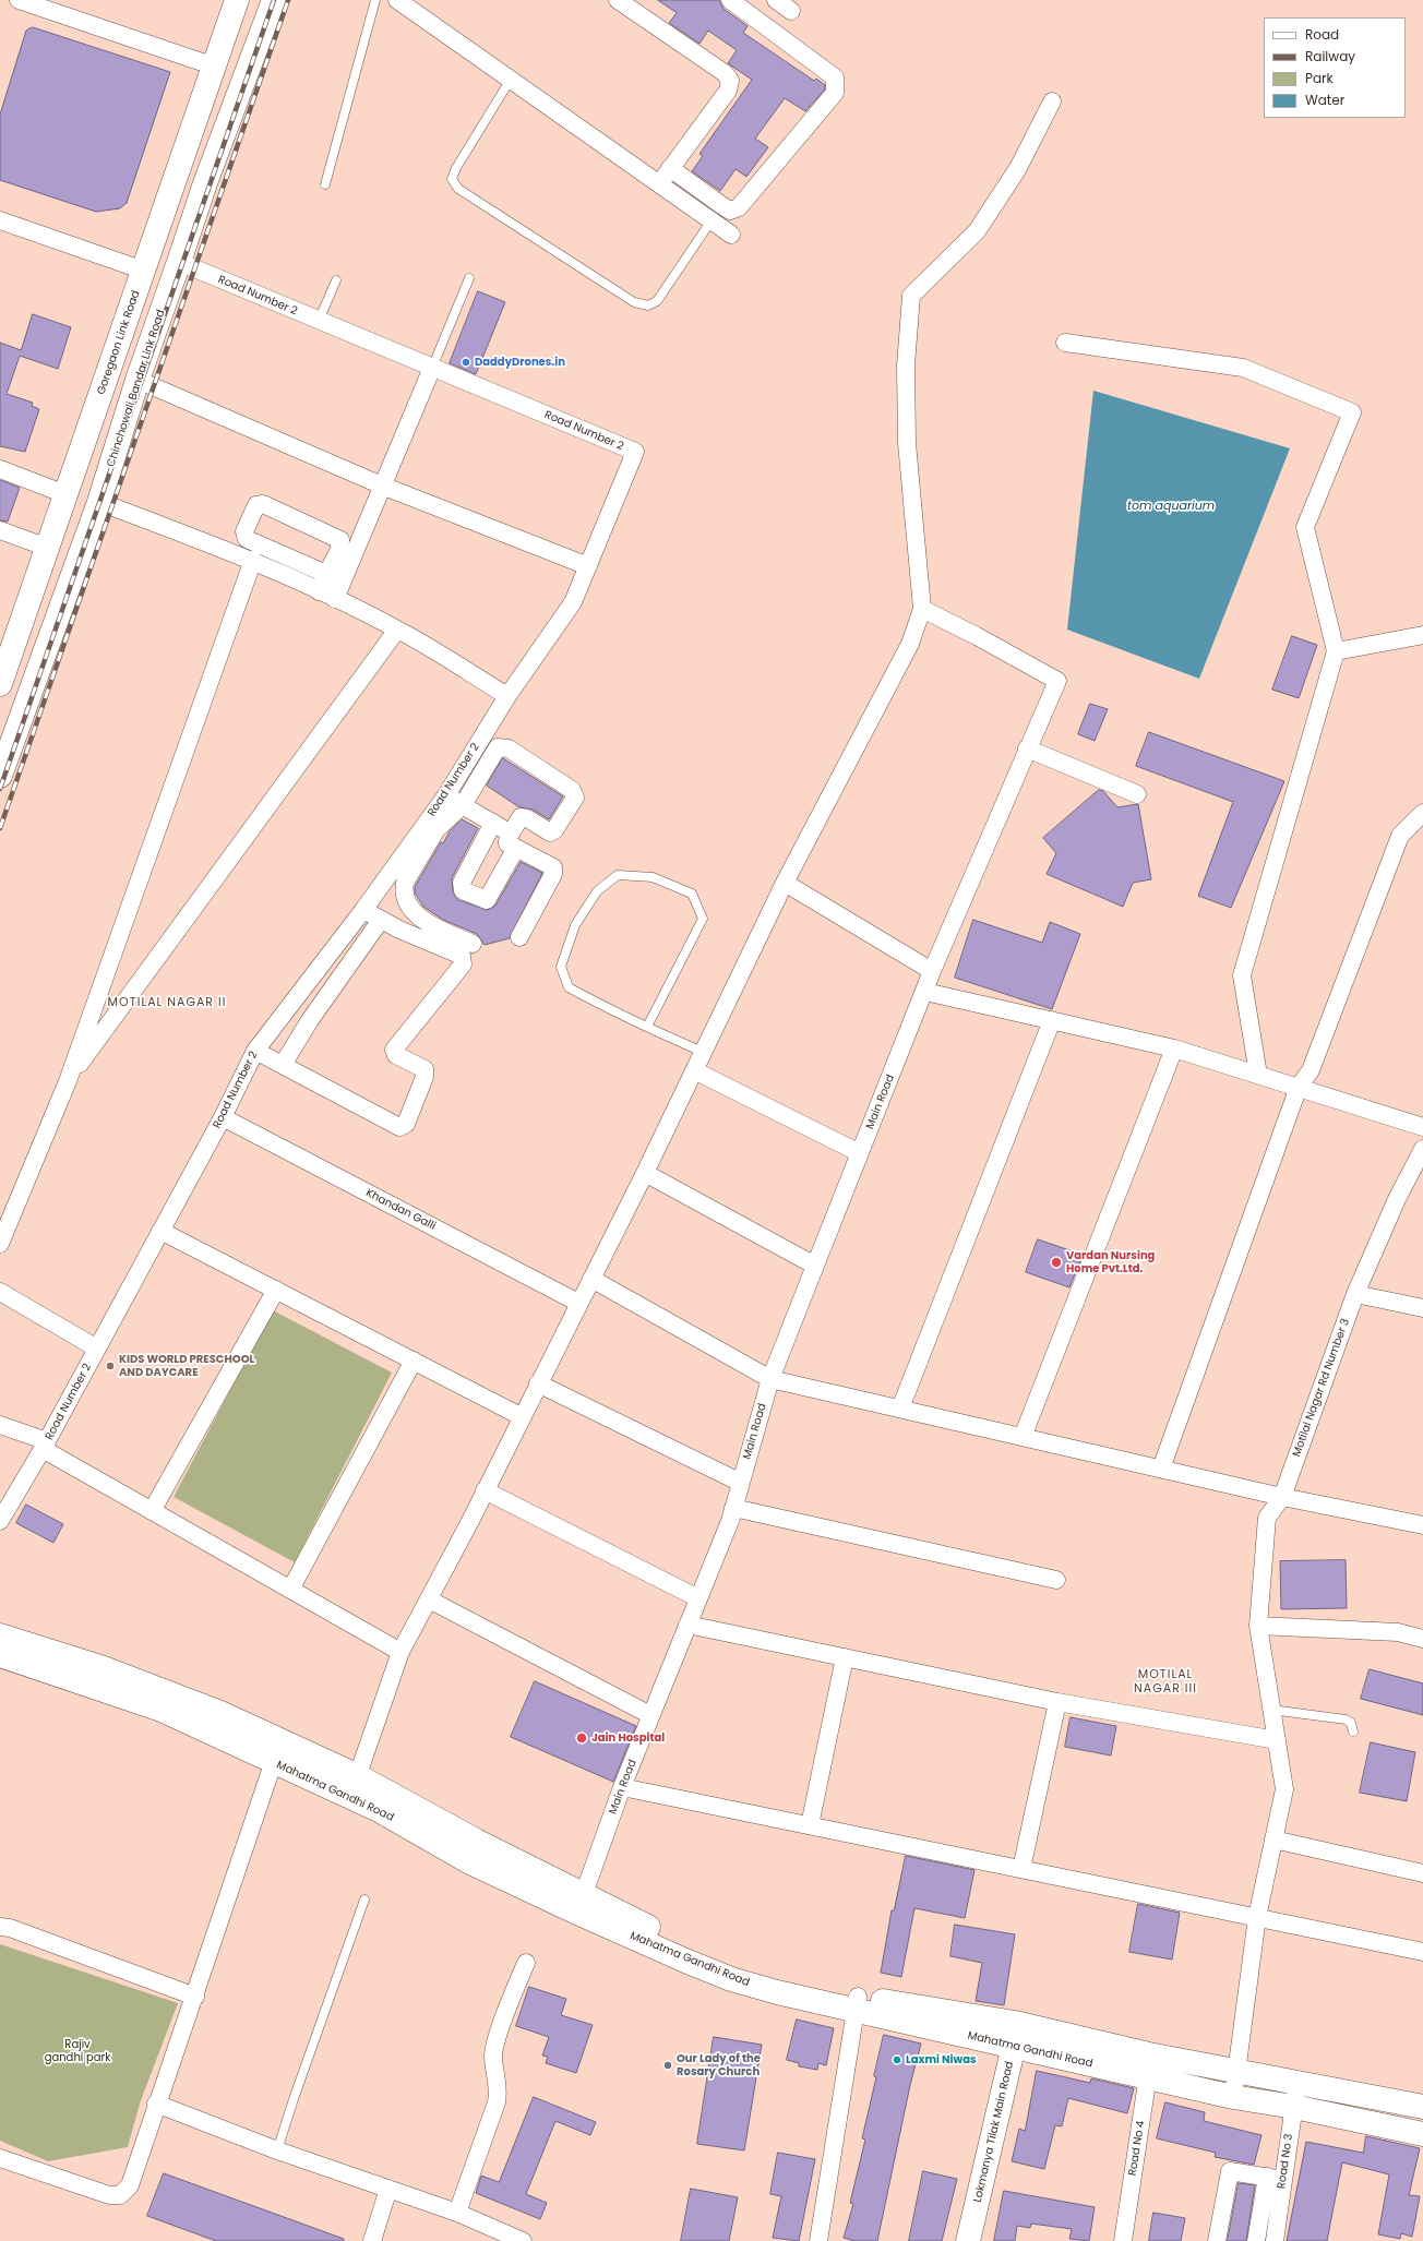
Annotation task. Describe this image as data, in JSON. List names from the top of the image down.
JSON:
{
  "streets": {
    "main road": [
      "Goregaon Link Road",
      "Chinchowali Bandar Link Road",
      "Mahatma Gandhi Road",
      "Lokmanya Tilak Main Road"
    ],
    "street": [
      "Road Number 2",
      "Main Road",
      "Khandan Galli",
      "Motilal Nagar Rd Number 3",
      "Road No 4",
      "Road No 3"
    ]
  },
  "crossings": [
    ["Road Number 2", "Chinchowali Bandar Link Road"],
    ["Road Number 2", "Khandan Galli"],
    ["Main Road", "Mahatma Gandhi Road"],
    ["Motilal Nagar Rd Number 3", "Mahatma Gandhi Road"],
    ["Mahatma Gandhi Road", "Lokmanya Tilak Main Road"],
    ["Mahatma Gandhi Road", "Road No 4"],
    ["Mahatma Gandhi Road", "Road No 3"]
  ],
  "districts": ["MOTILAL NAGAR II", "MOTILAL NAGAR III"],
  "water": ["tom aquarium"],
  "parks": ["Rajiv gandhi park"],
  "places": [
    "DaddyDrones.in",
    "Vardan Nursing Home Pvt.Ltd.",
    "KIDS WORLD PRESCHOOL AND DAYCARE",
    "Jain Hospital",
    "Laxmi Niwas",
    "Our Lady of the Rosary Church"
  ],
  "legend": [
    "Road",
    "Railway",
    "Park",
    "Water"
  ]
}
